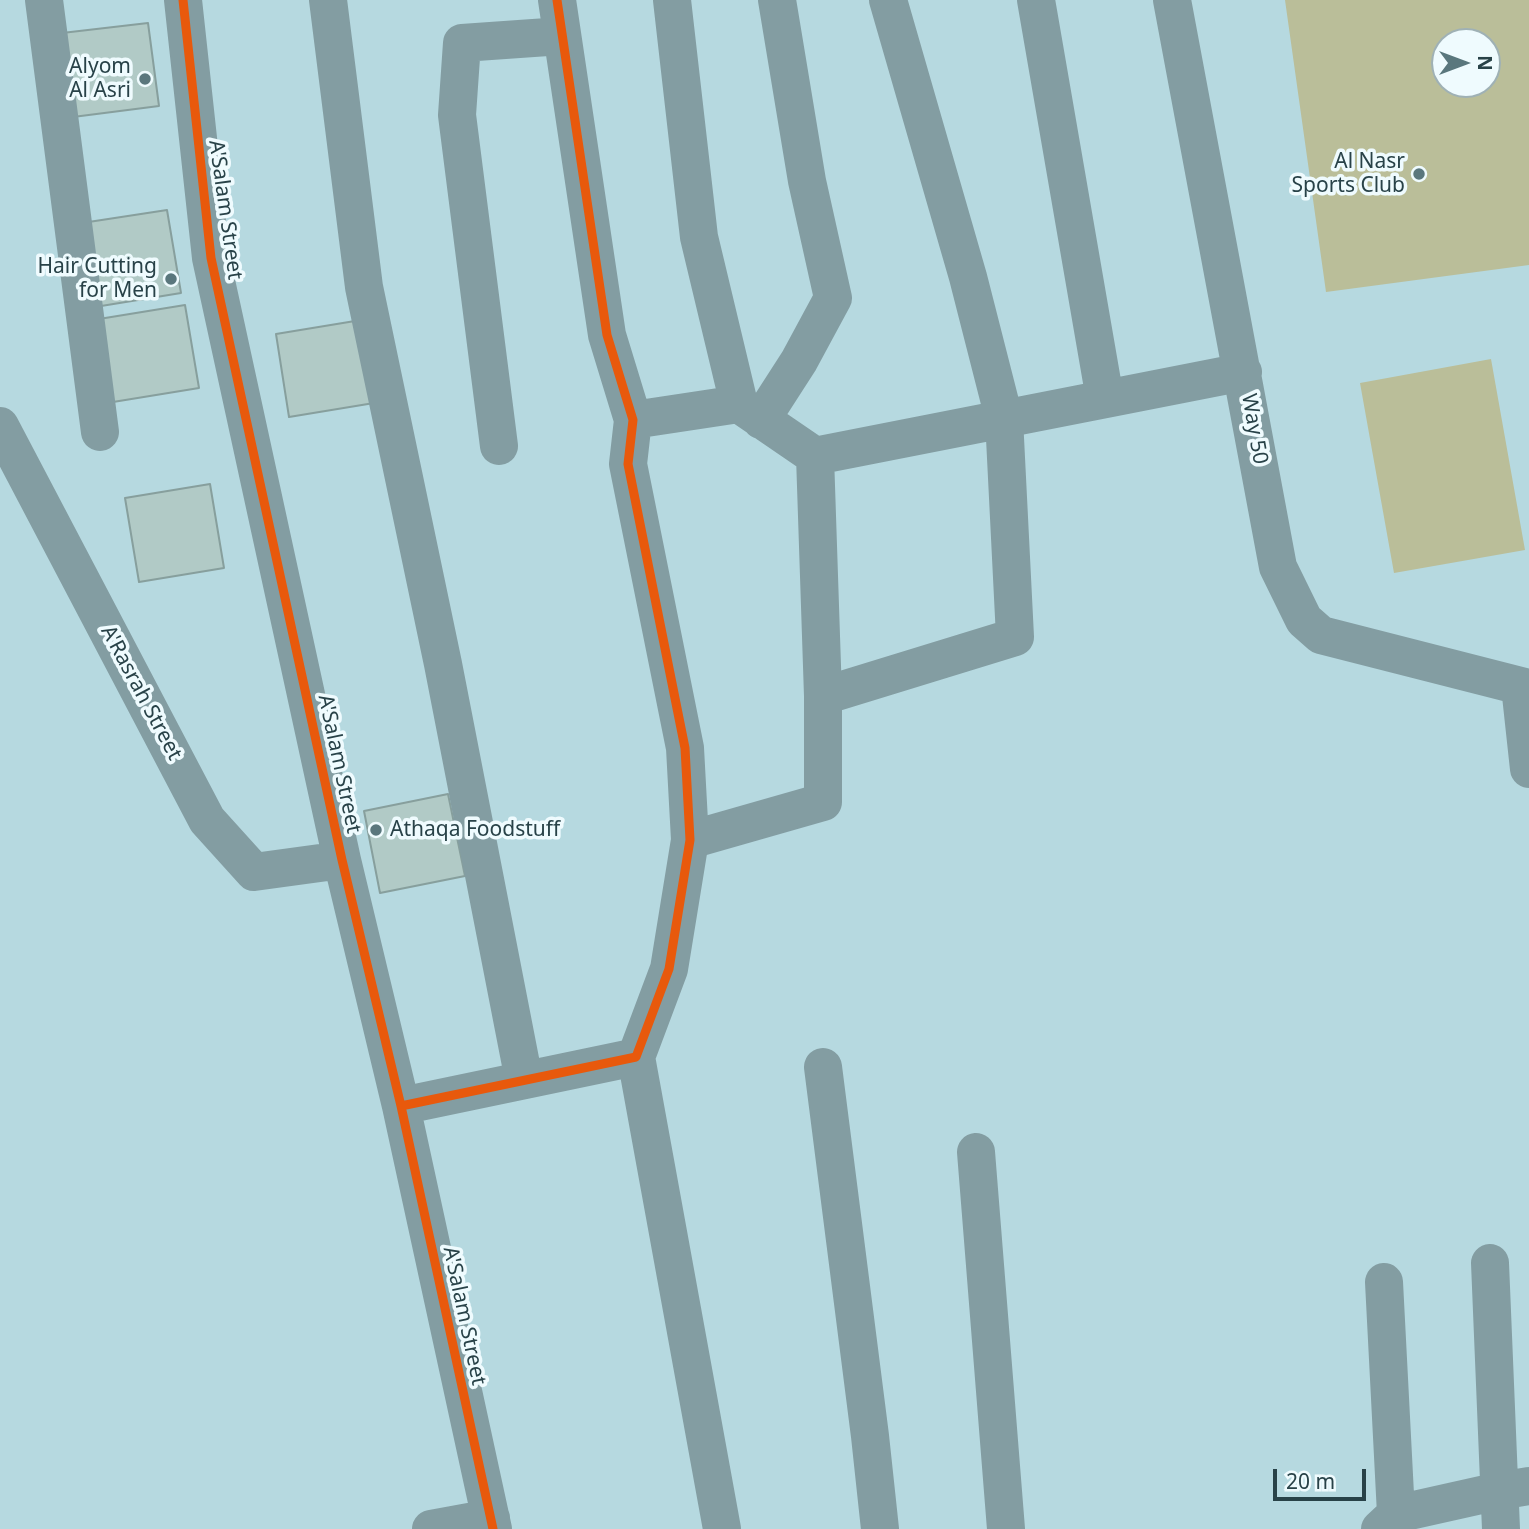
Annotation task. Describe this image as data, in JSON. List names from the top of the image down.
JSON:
{
  "streets": {
    "street": ["A'Salam Street", "Way 50", "A'Rasrah Street"]
  },
  "crossings": [
    ["A'Salam Street", "A'Rasrah Street"]
  ],
  "places": [
    "Alyom Al Asri",
    "Al Nasr Sports Club",
    "Hair Cutting for Men",
    "Athaqa Foodstuff"
  ],
  "scale_bar": "20 m",
  "north": "right"
}
